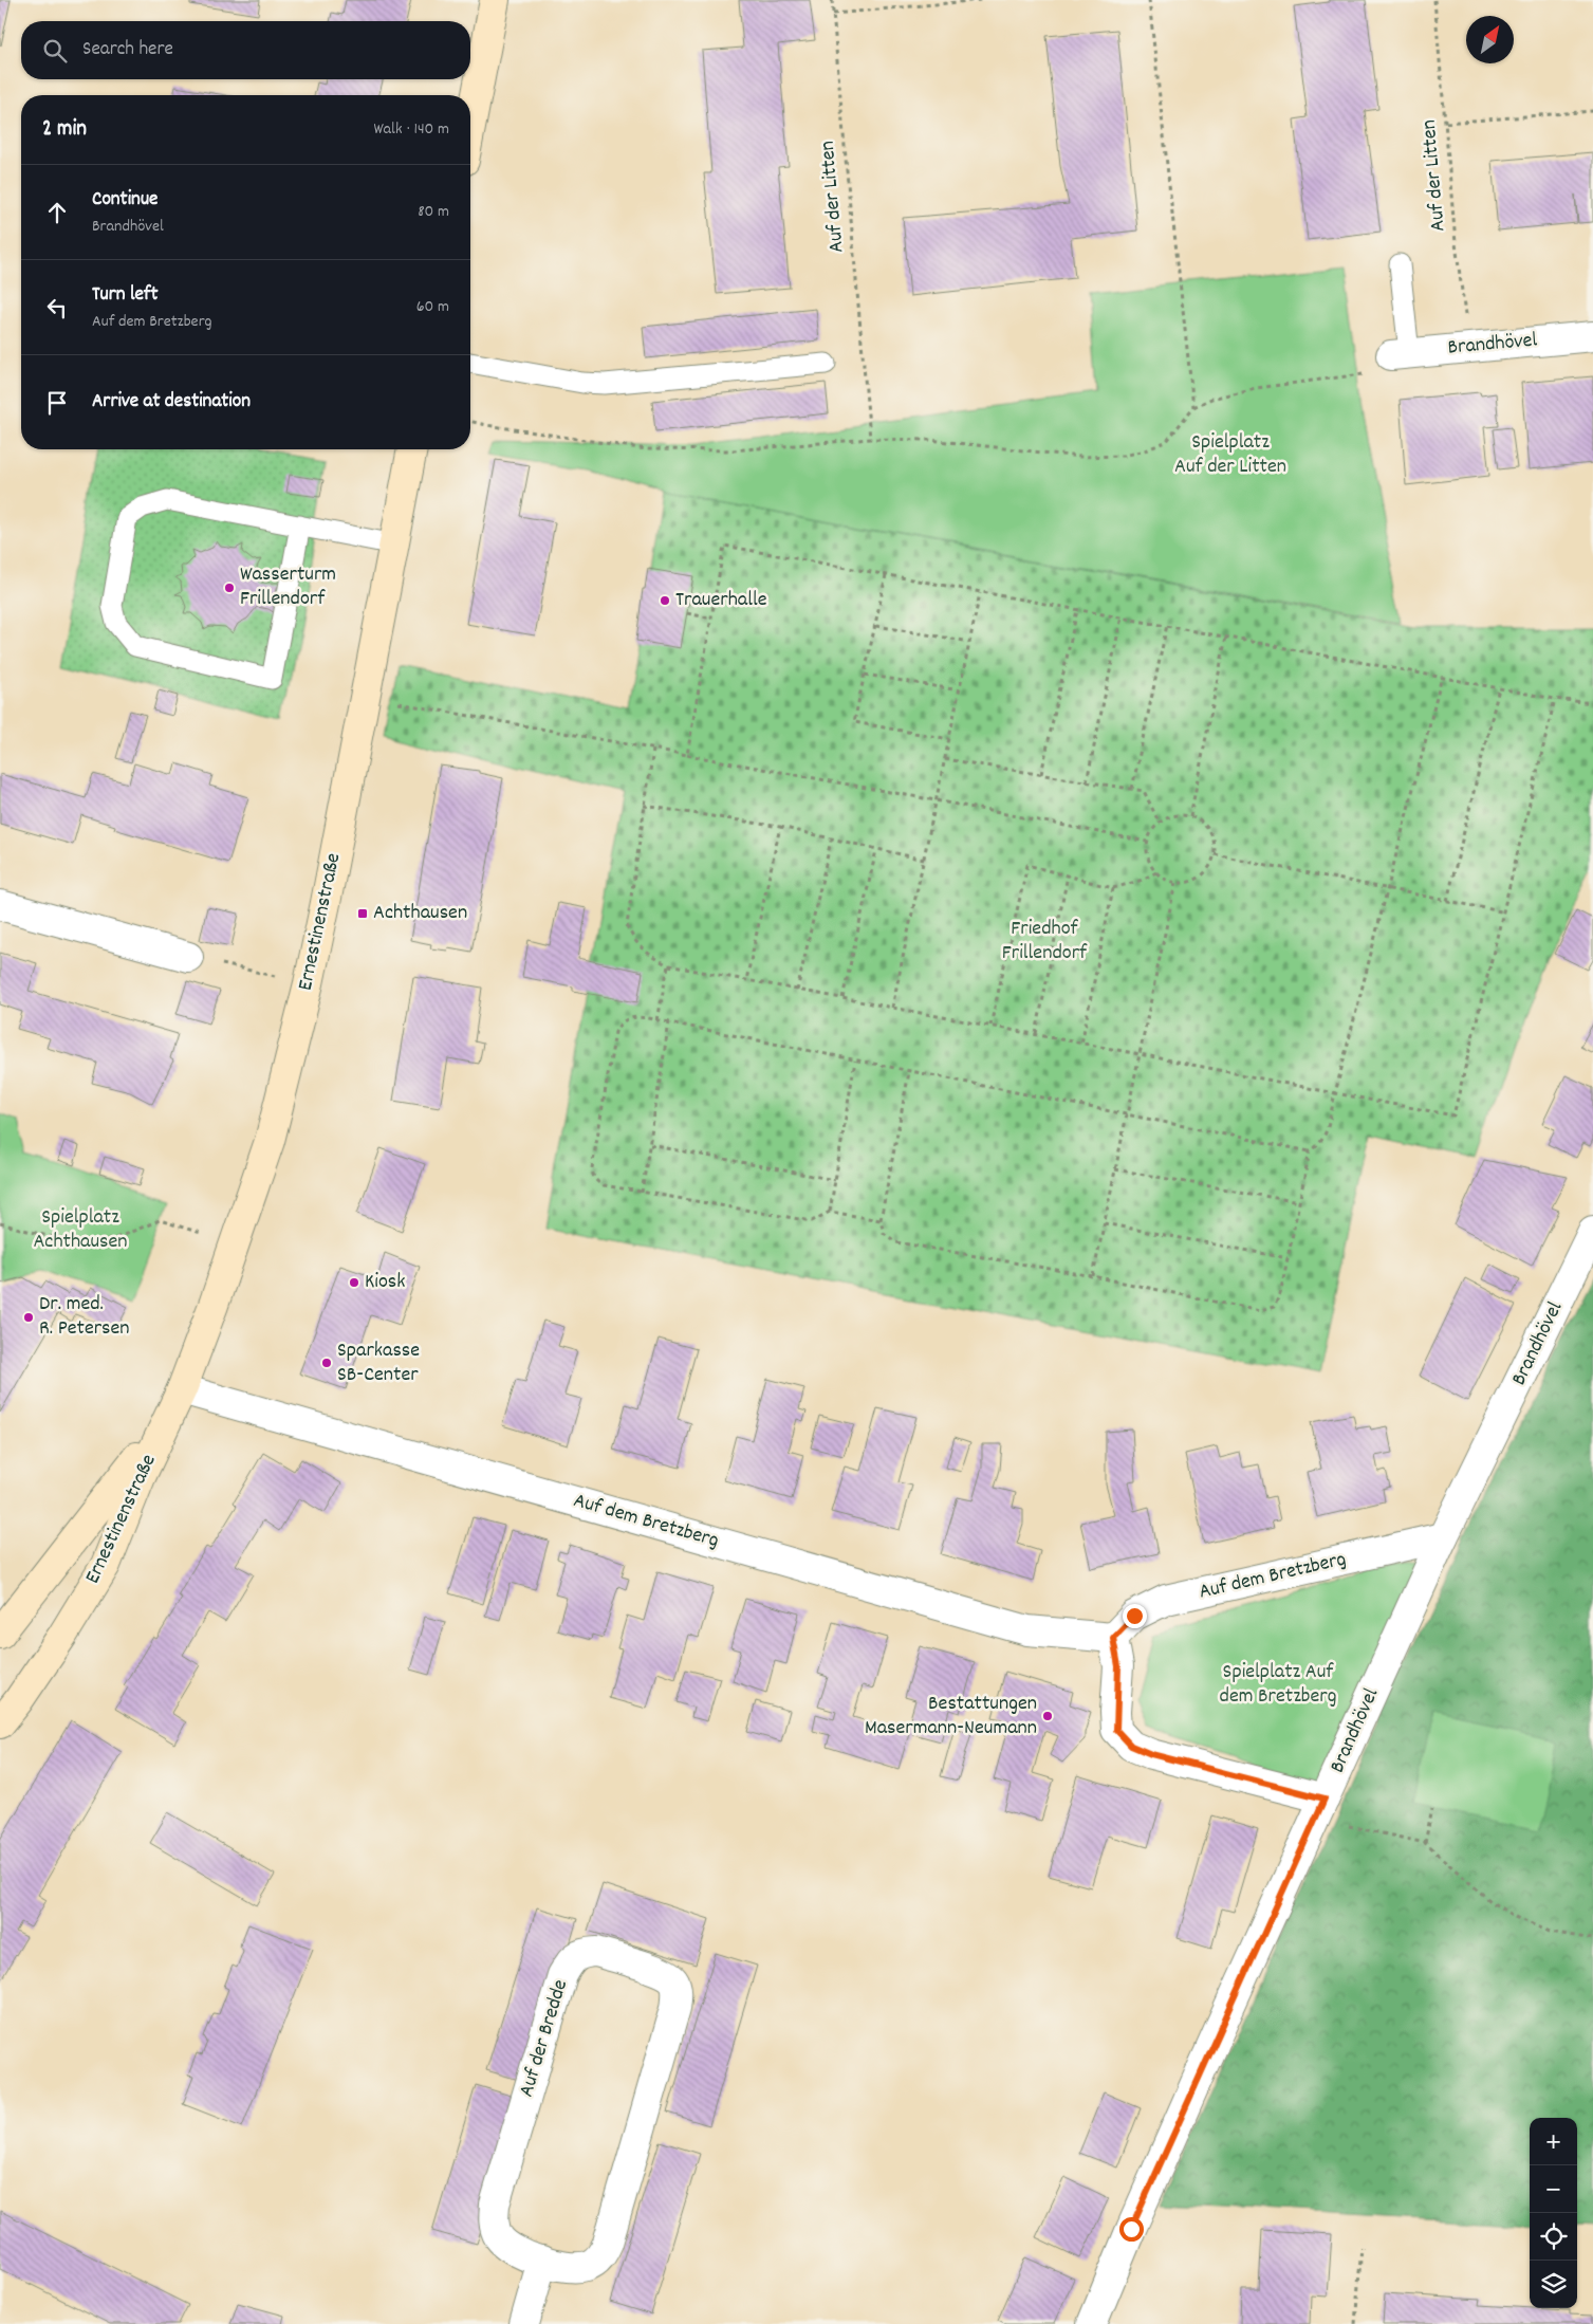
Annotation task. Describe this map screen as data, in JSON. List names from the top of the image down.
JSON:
{
  "streets": {
    "main road": ["Ernestinenstraße"],
    "street": ["Brandhövel", "Auf dem Bretzberg", "Auf der Bredde"],
    "path": ["Auf der Litten"]
  },
  "crossings": [
    ["Auf der Litten", "Brandhövel"],
    ["Brandhövel", "Auf dem Bretzberg"],
    ["Ernestinenstraße", "Auf dem Bretzberg"]
  ],
  "parks": [
    "Spielplatz Auf der Litten",
    "Friedhof Frillendorf",
    "Spielplatz Achthausen",
    "Spielplatz Auf dem Bretzberg"
  ],
  "places": {
    "other": [
      "Wasserturm Frillendorf",
      "Trauerhalle",
      "Kiosk",
      "Dr. med. R. Petersen",
      "Sparkasse SB-Center",
      "Bestattungen Masermann-Neumann"
    ],
    "transit": ["Achthausen"]
  },
  "north": "top right",
  "page": {
    "search": "Search here",
    "heading": ["2 min", "Walk · 140 m"],
    "list": [
      ["Continue", "Brandhövel", "80 m"],
      ["Turn left", "Auf dem Bretzberg", "60 m"],
      "Arrive at destination"
    ],
    "map_buttons": ["+", "−"]
  }
}
